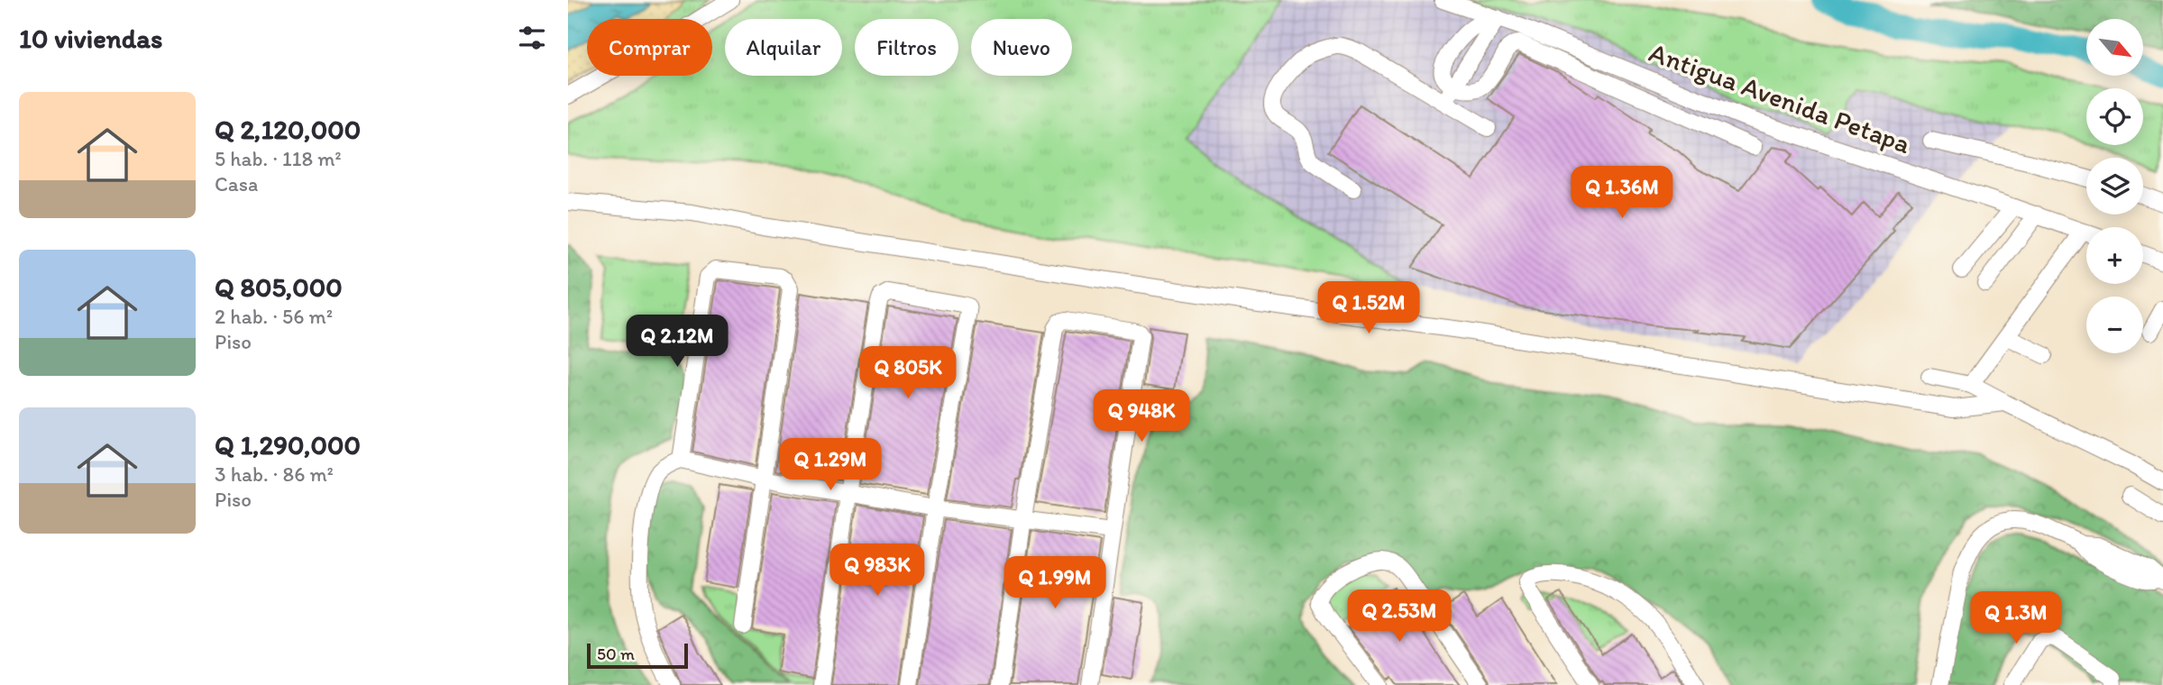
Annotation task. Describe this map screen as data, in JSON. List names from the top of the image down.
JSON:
{
  "streets": {
    "street": ["Antigua Avenida Petapa"]
  },
  "scale_bar": "50 m",
  "north": "bottom right",
  "page": {
    "heading": "10 viviendas",
    "map_buttons": ["+", "−"],
    "chip": [
      "Comprar",
      "Alquilar",
      "Filtros",
      "Nuevo"
    ],
    "list": [
      {
        "name": "Q 2,120,000",
        "note": "5 hab. · 118 m² · Casa"
      },
      {
        "name": "Q 805,000",
        "note": "2 hab. · 56 m² · Piso"
      },
      {
        "name": "Q 1,290,000",
        "note": "3 hab. · 86 m² · Piso"
      }
    ],
    "price": [
      "Q 1.36M",
      "Q 1.52M",
      "Q 2.12M",
      "Q 805K",
      "Q 948K",
      "Q 1.29M",
      "Q 983K",
      "Q 1.99M",
      "Q 2.53M",
      "Q 1.3M"
    ],
    "scale": "50 m"
  }
}
